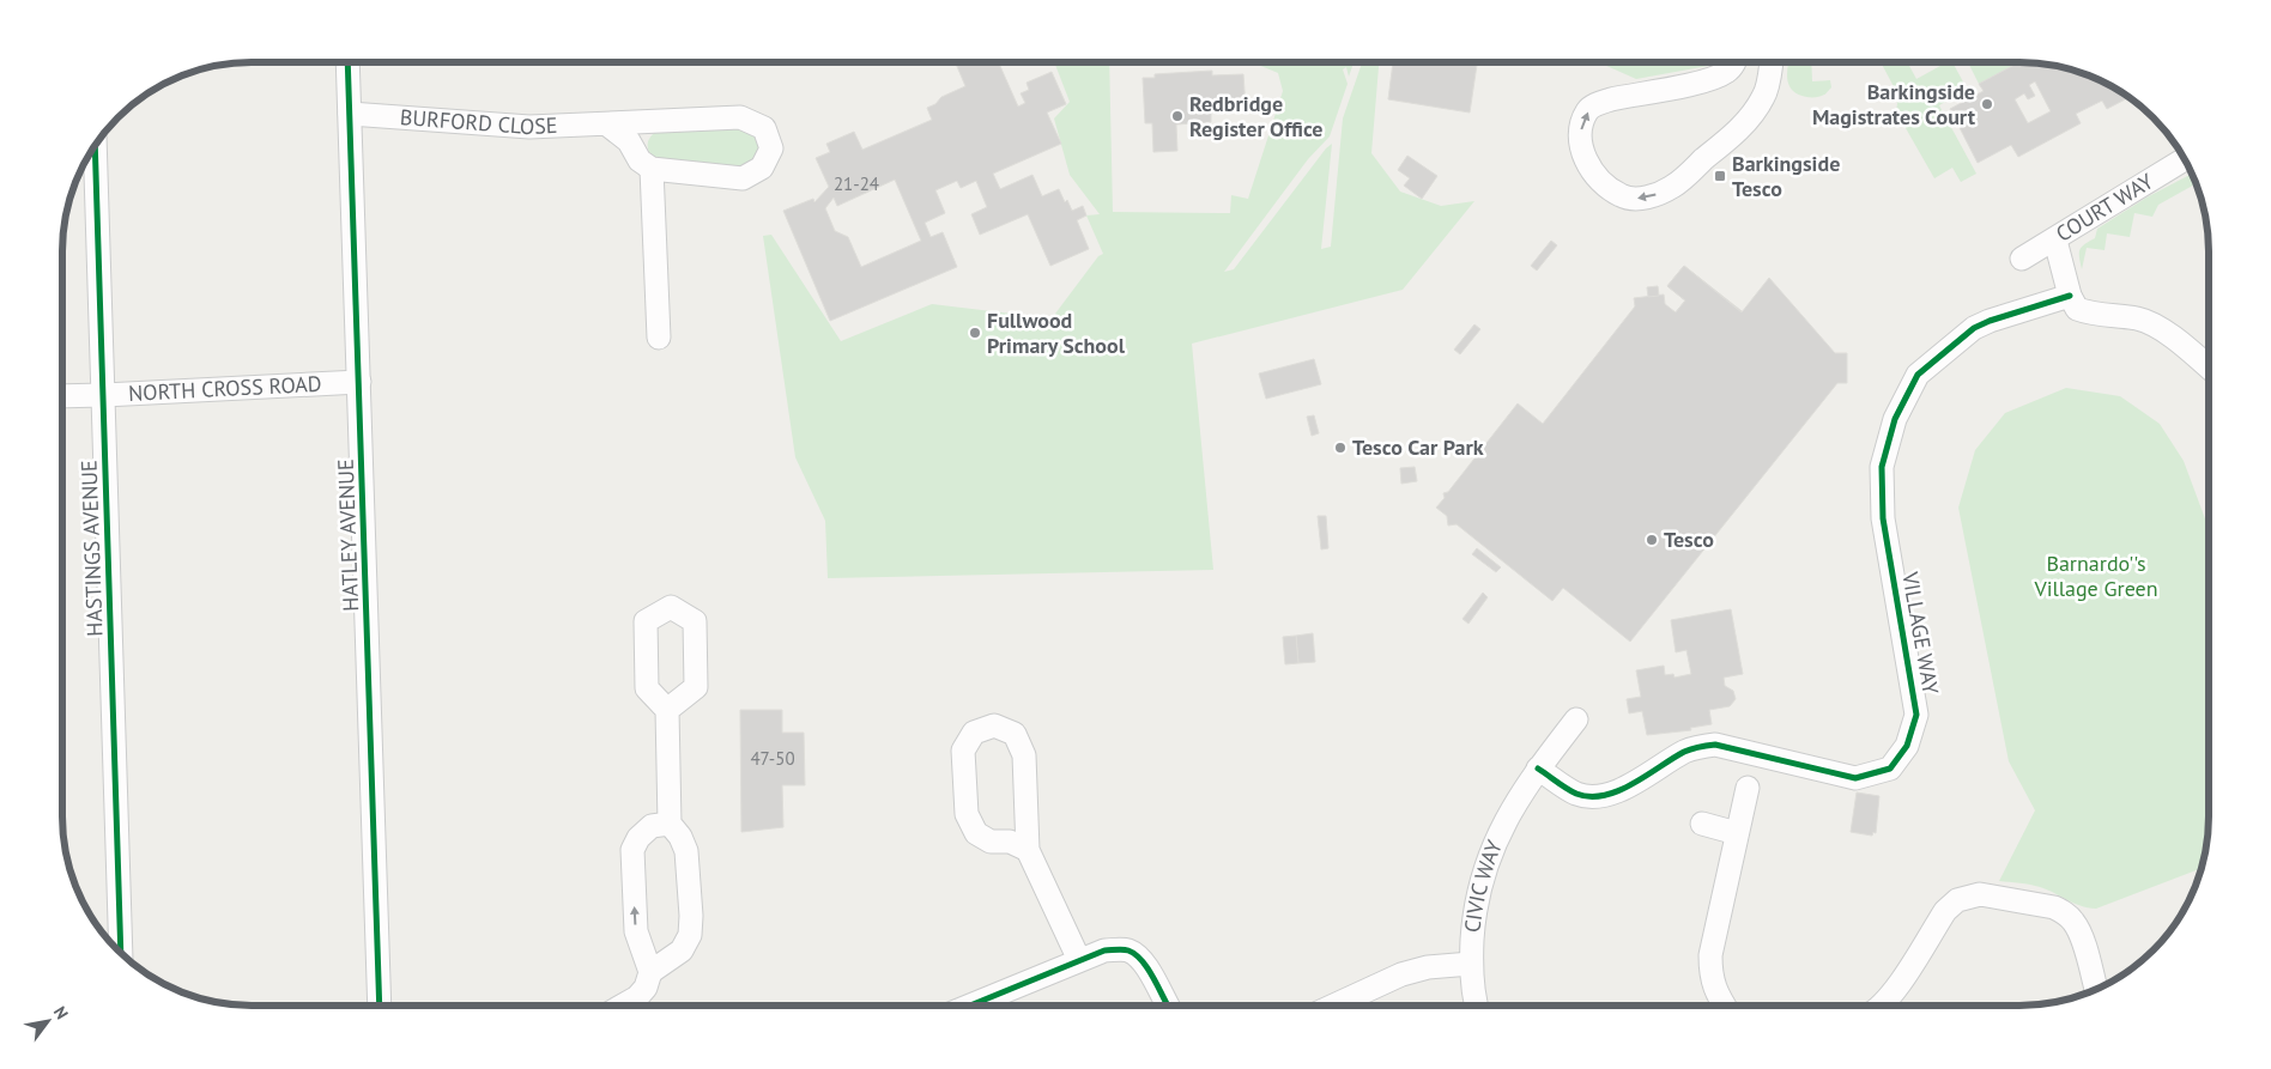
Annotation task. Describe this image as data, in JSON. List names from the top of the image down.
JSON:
{
  "streets": {
    "street": [
      "BURFORD CLOSE",
      "COURT WAY",
      "NORTH CROSS ROAD",
      "HATLEY AVENUE",
      "HASTINGS AVENUE",
      "VILLAGE WAY",
      "CIVIC WAY"
    ]
  },
  "crossings": [
    ["BURFORD CLOSE", "HATLEY AVENUE"],
    ["NORTH CROSS ROAD", "HATLEY AVENUE"],
    ["NORTH CROSS ROAD", "HASTINGS AVENUE"],
    ["VILLAGE WAY", "CIVIC WAY"]
  ],
  "parks": ["Barnardo''s Village Green"],
  "places": {
    "other": [
      "Barkingside Magistrates Court",
      "Redbridge Register Office",
      "Fullwood Primary School",
      "Tesco Car Park",
      "Tesco"
    ],
    "transit": ["Barkingside Tesco"]
  },
  "house_numbers": ["21-24", "47-50"],
  "north": "top right"
}
